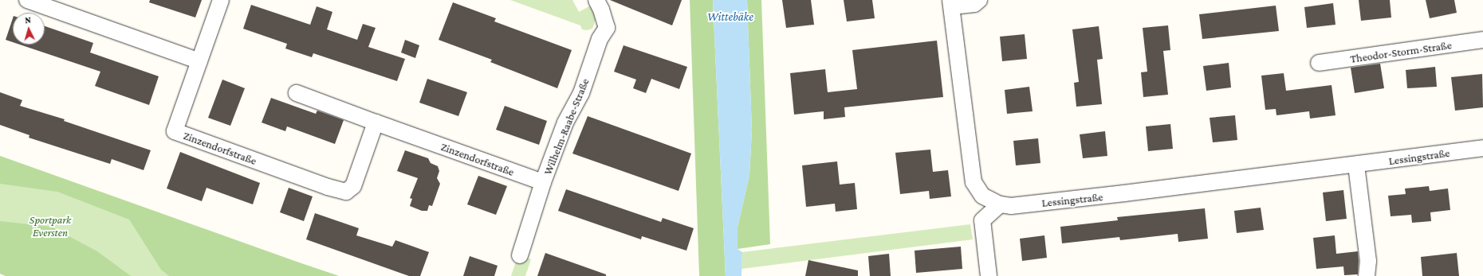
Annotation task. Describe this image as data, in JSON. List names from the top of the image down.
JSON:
{
  "streets": {
    "street": [
      "Theodor-Storm-Straße",
      "Wilhelm-Raabe-Straße",
      "Zinzendorfstraße",
      "Lessingstraße"
    ]
  },
  "crossings": [
    ["Wilhelm-Raabe-Straße", "Zinzendorfstraße"]
  ],
  "water": ["Wittebäke"],
  "parks": ["Sportpark Eversten"],
  "north": "top"
}
